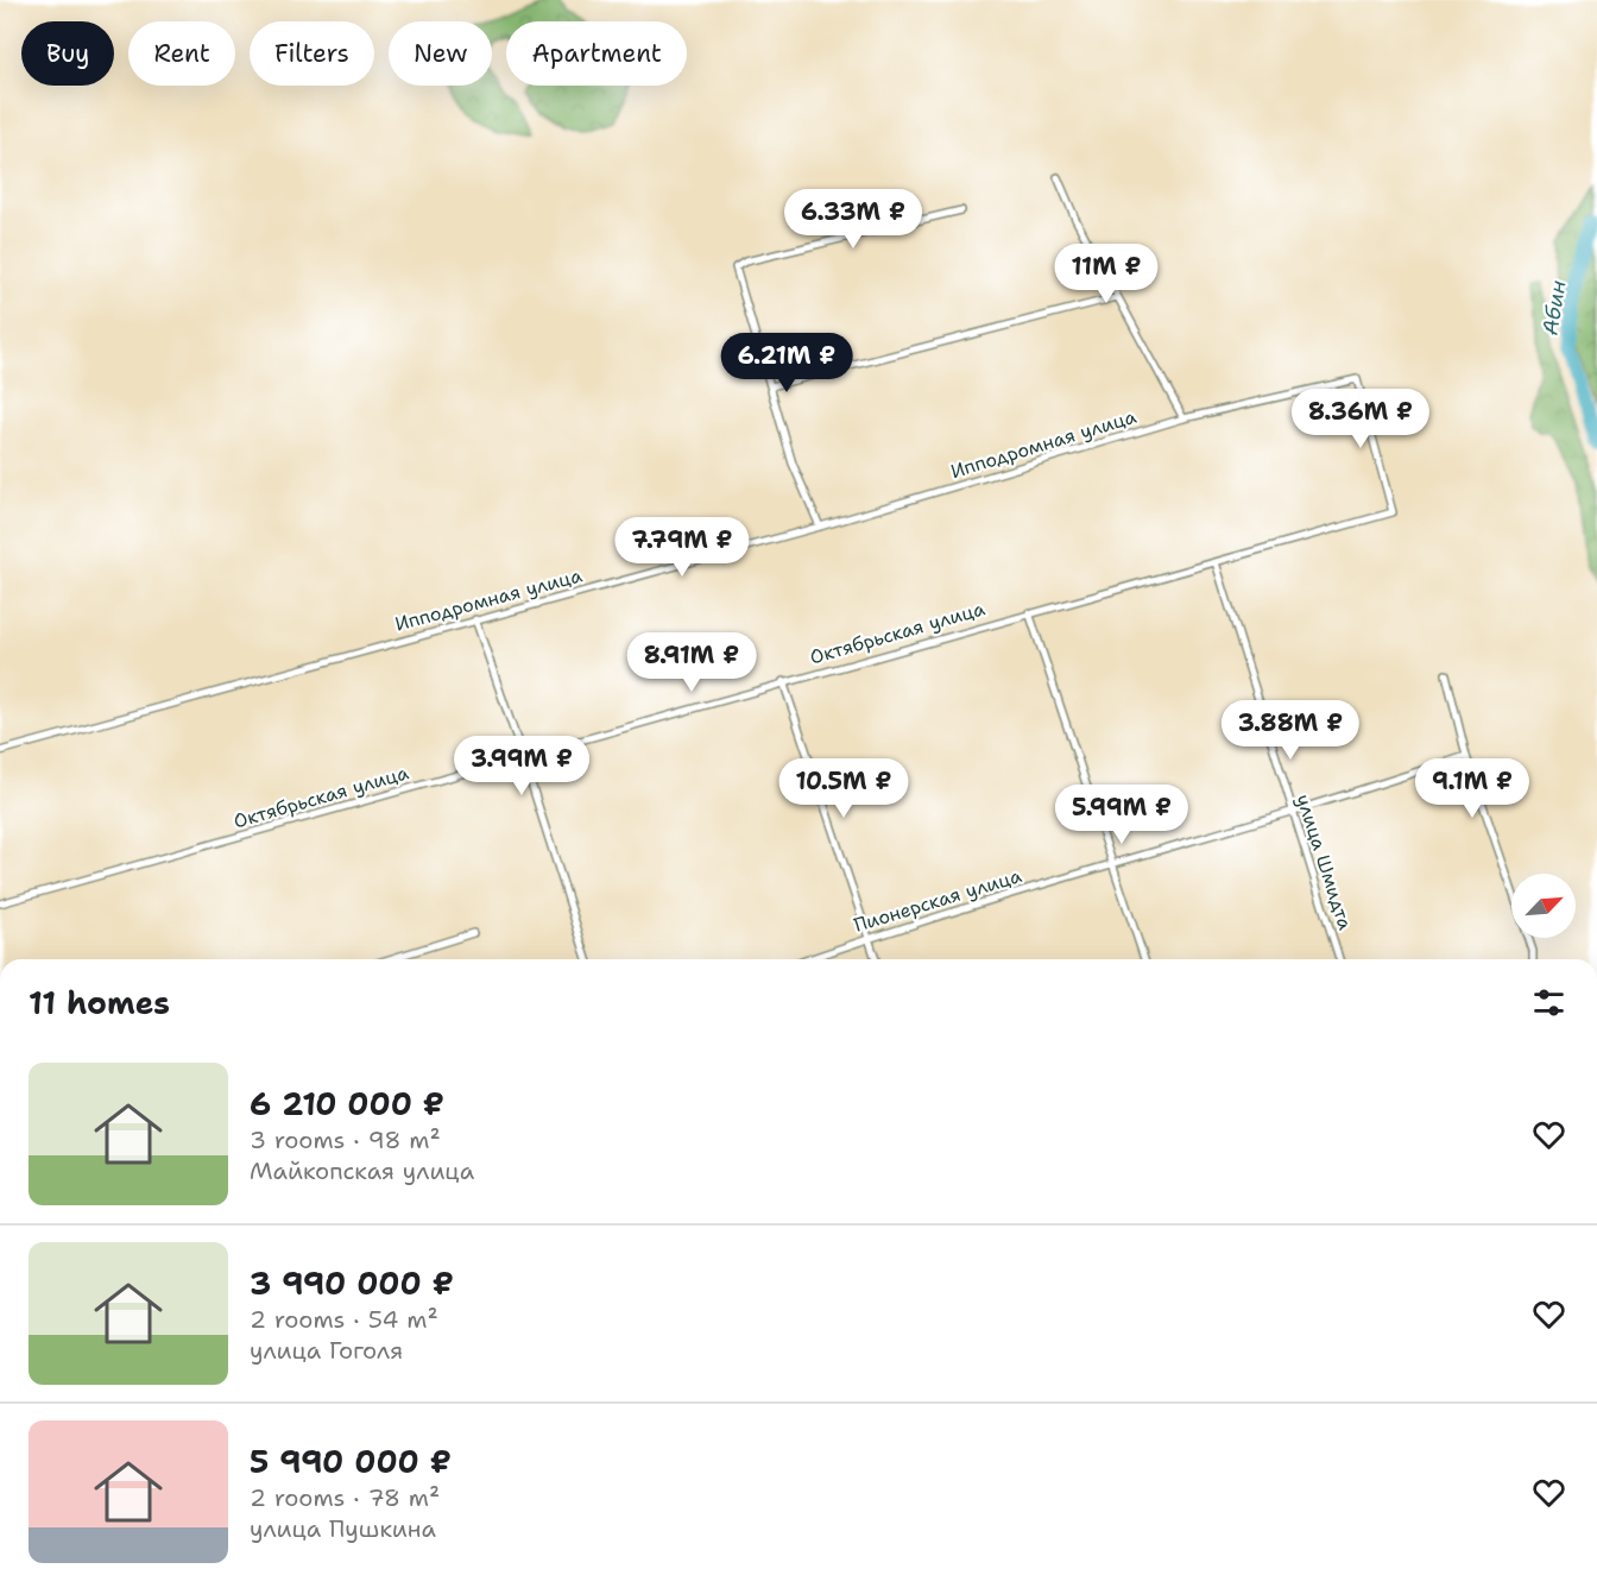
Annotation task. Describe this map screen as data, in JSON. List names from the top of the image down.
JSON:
{
  "streets": {
    "street": [
      "Ипподромная улица",
      "Октябрьская улица",
      "улица Шмидта",
      "Пионерская улица"
    ]
  },
  "crossings": [
    ["Ипподромная улица", "Октябрьская улица"],
    ["Октябрьская улица", "улица Шмидта"],
    ["улица Шмидта", "Пионерская улица"]
  ],
  "water": ["Абин"],
  "north": "top right",
  "page": {
    "chip": [
      "Buy",
      "Rent",
      "Filters",
      "New",
      "Apartment"
    ],
    "price": [
      "6.33M ₽",
      "11M ₽",
      "6.21M ₽",
      "8.36M ₽",
      "7.79M ₽",
      "8.91M ₽",
      "3.88M ₽",
      "3.99M ₽",
      "10.5M ₽",
      "9.1M ₽",
      "5.99M ₽"
    ],
    "heading": "11 homes",
    "list": [
      {
        "name": "6 210 000 ₽",
        "note": "3 rooms · 98 m² · Майкопская улица"
      },
      {
        "name": "3 990 000 ₽",
        "note": "2 rooms · 54 m² · улица Гоголя"
      },
      {
        "name": "5 990 000 ₽",
        "note": "2 rooms · 78 m² · улица Пушкина"
      }
    ]
  }
}
